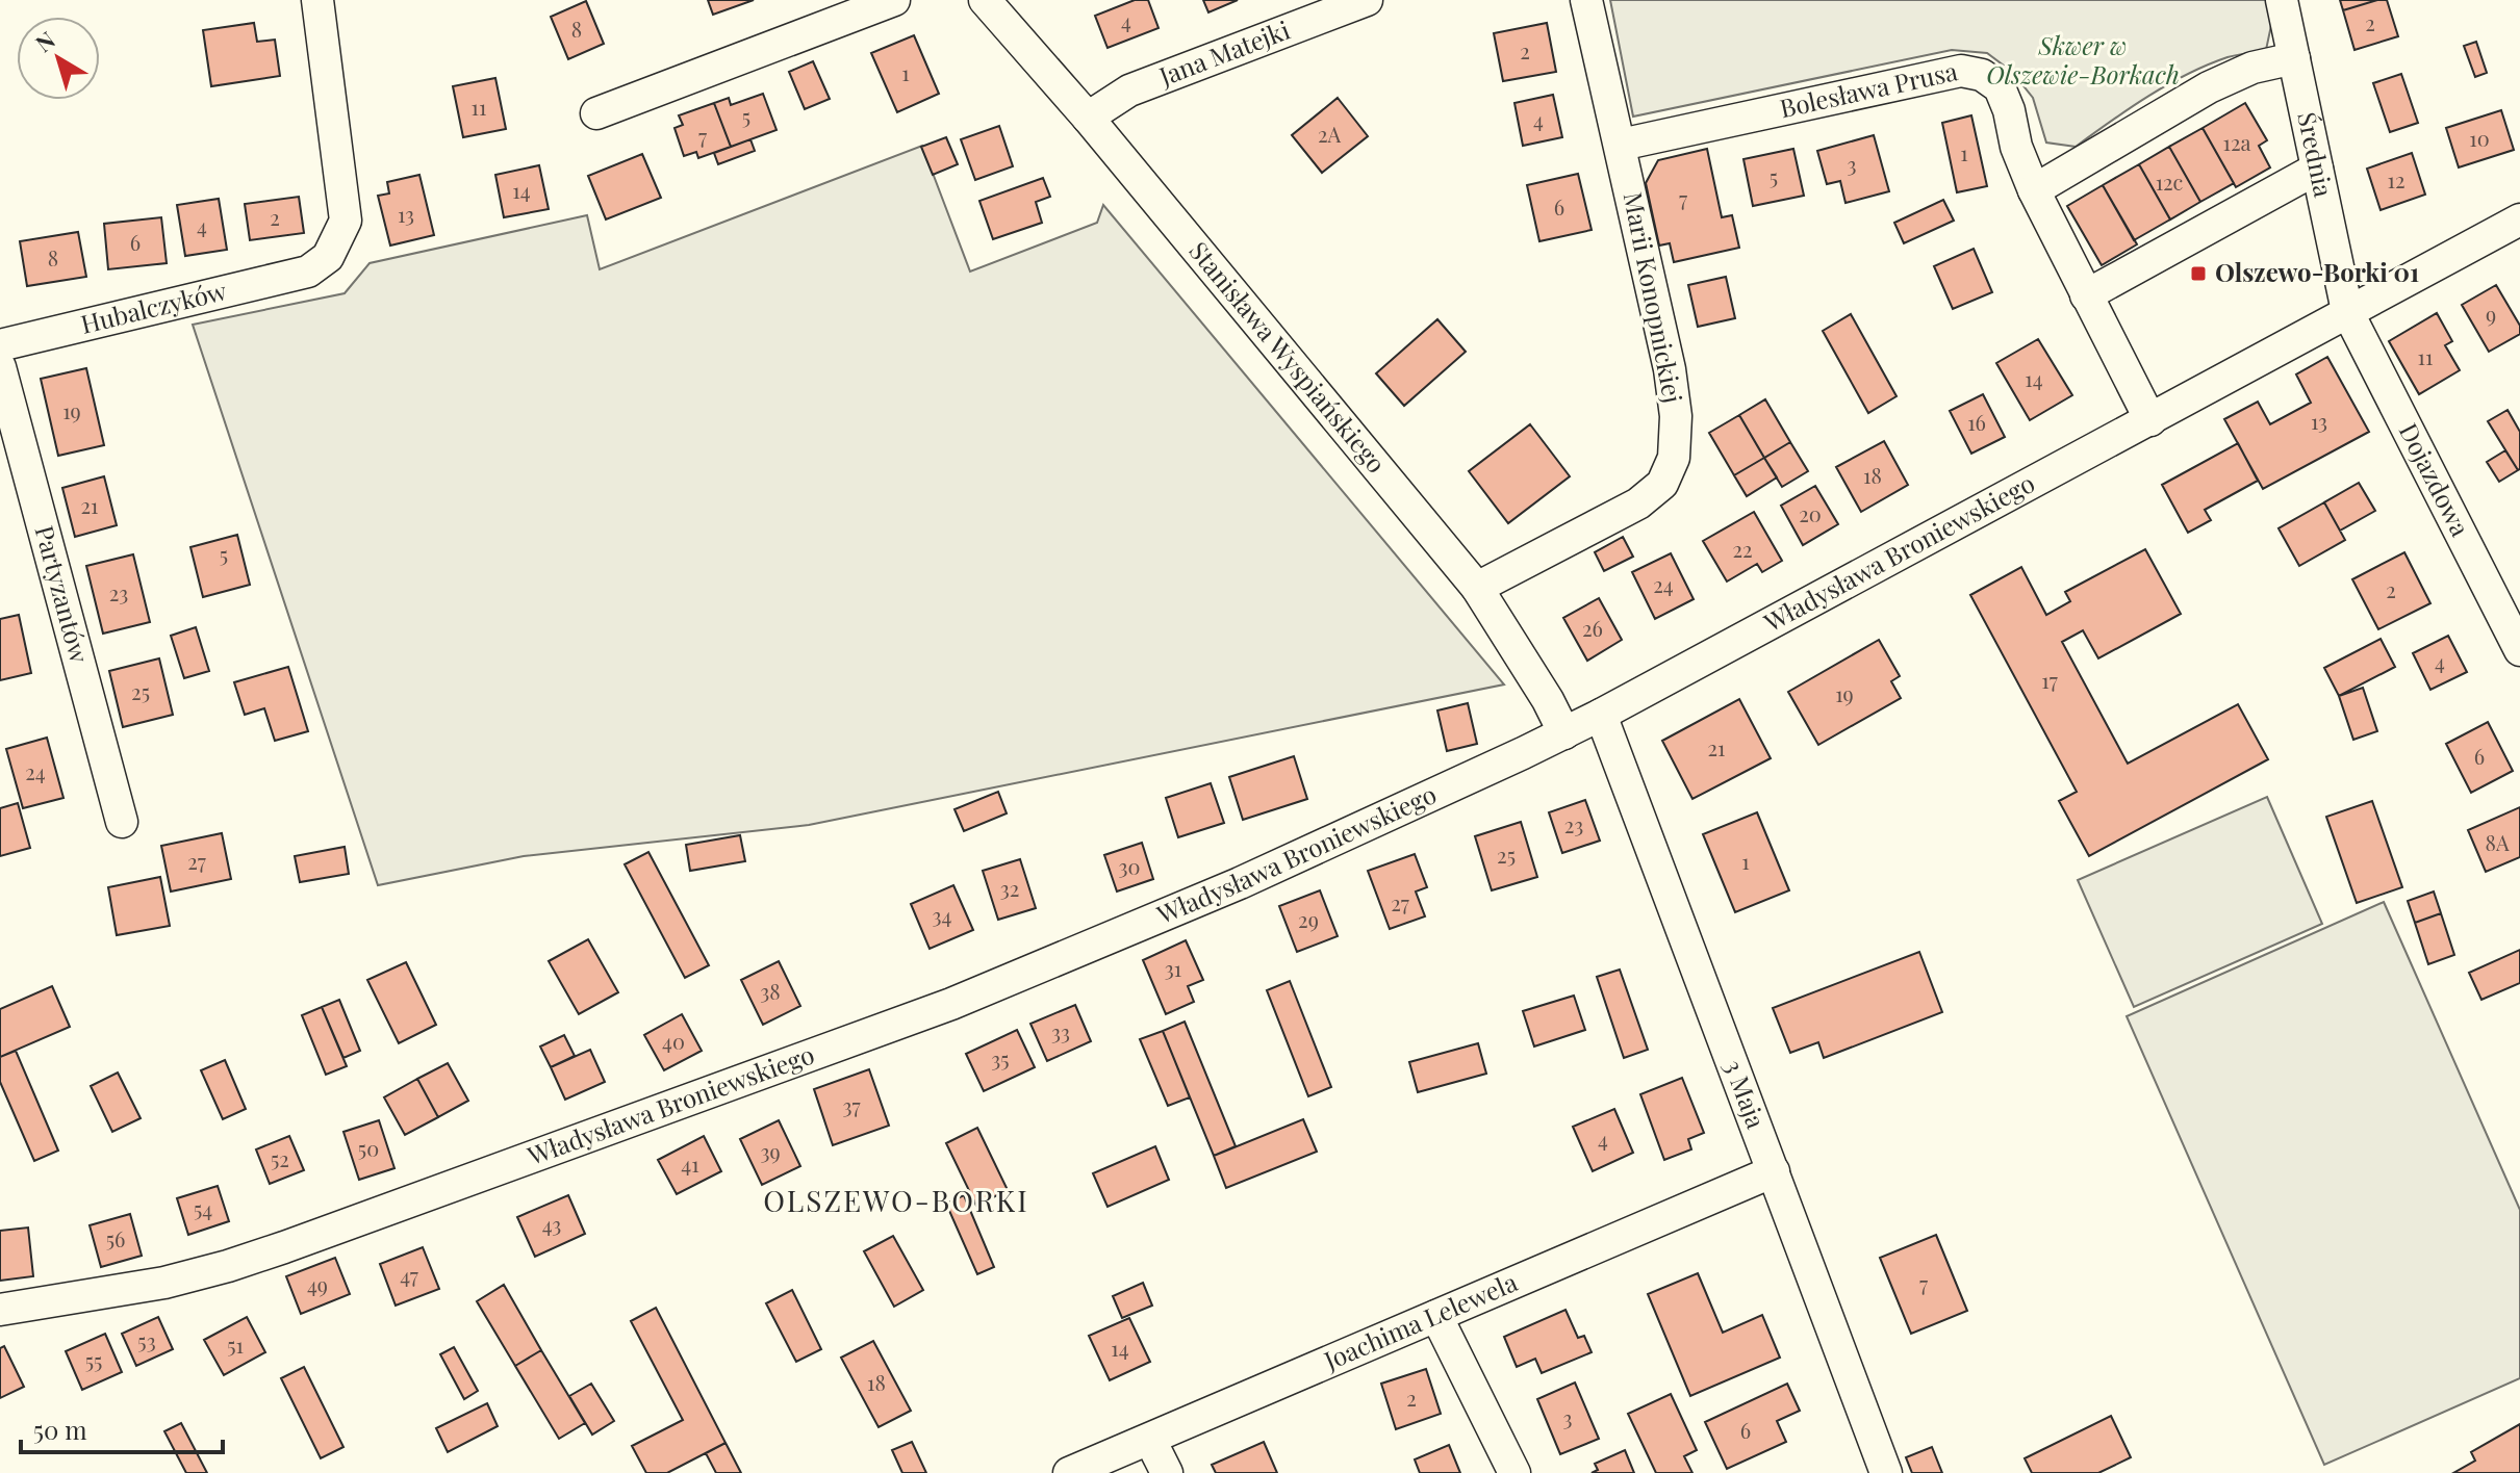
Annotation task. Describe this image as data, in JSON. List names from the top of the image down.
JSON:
{
  "streets": {
    "street": [
      "Jana Matejki",
      "Bolesława Prusa",
      "Średnia",
      "Marii Konopnickiej",
      "Hubalczyków",
      "Stanisława Wyspiańskiego",
      "Dojazdowa",
      "Władysława Broniewskiego",
      "Partyzantów",
      "3 Maja",
      "Joachima Lelewela"
    ]
  },
  "crossings": [
    ["Jana Matejki", "Stanisława Wyspiańskiego"],
    ["Bolesława Prusa", "Marii Konopnickiej"],
    ["Bolesława Prusa", "Władysława Broniewskiego"],
    ["Średnia", "Dojazdowa"],
    ["Średnia", "Władysława Broniewskiego"],
    ["Marii Konopnickiej", "Stanisława Wyspiańskiego"],
    ["Stanisława Wyspiańskiego", "Władysława Broniewskiego"],
    ["Dojazdowa", "Władysława Broniewskiego"],
    ["Władysława Broniewskiego", "3 Maja"],
    ["3 Maja", "Joachima Lelewela"]
  ],
  "districts": ["OLSZEWO-BORKI"],
  "parks": ["Skwer w Olszewie-Borkach"],
  "places": {
    "transit": ["Olszewo-Borki 01"]
  },
  "house_numbers": [
    "4",
    "2",
    "8",
    "2",
    "1",
    "11",
    "5",
    "4",
    "2A",
    "7",
    "10",
    "12a",
    "1",
    "3",
    "5",
    "12",
    "12c",
    "14",
    "7",
    "6",
    "13",
    "2",
    "4",
    "6",
    "8",
    "9",
    "11",
    "14",
    "19",
    "13",
    "16",
    "18",
    "21",
    "20",
    "22",
    "5",
    "24",
    "2",
    "23",
    "26",
    "4",
    "17",
    "25",
    "19",
    "21",
    "6",
    "24",
    "23",
    "8A",
    "25",
    "27",
    "1",
    "30",
    "32",
    "27",
    "34",
    "29",
    "31",
    "38",
    "33",
    "40",
    "35",
    "37",
    "4",
    "50",
    "39",
    "52",
    "41",
    "54",
    "43",
    "56",
    "47",
    "7",
    "49",
    "53",
    "51",
    "14",
    "55",
    "18",
    "2",
    "3",
    "6"
  ],
  "scale_bar": "50 m",
  "north": "top left"
}
